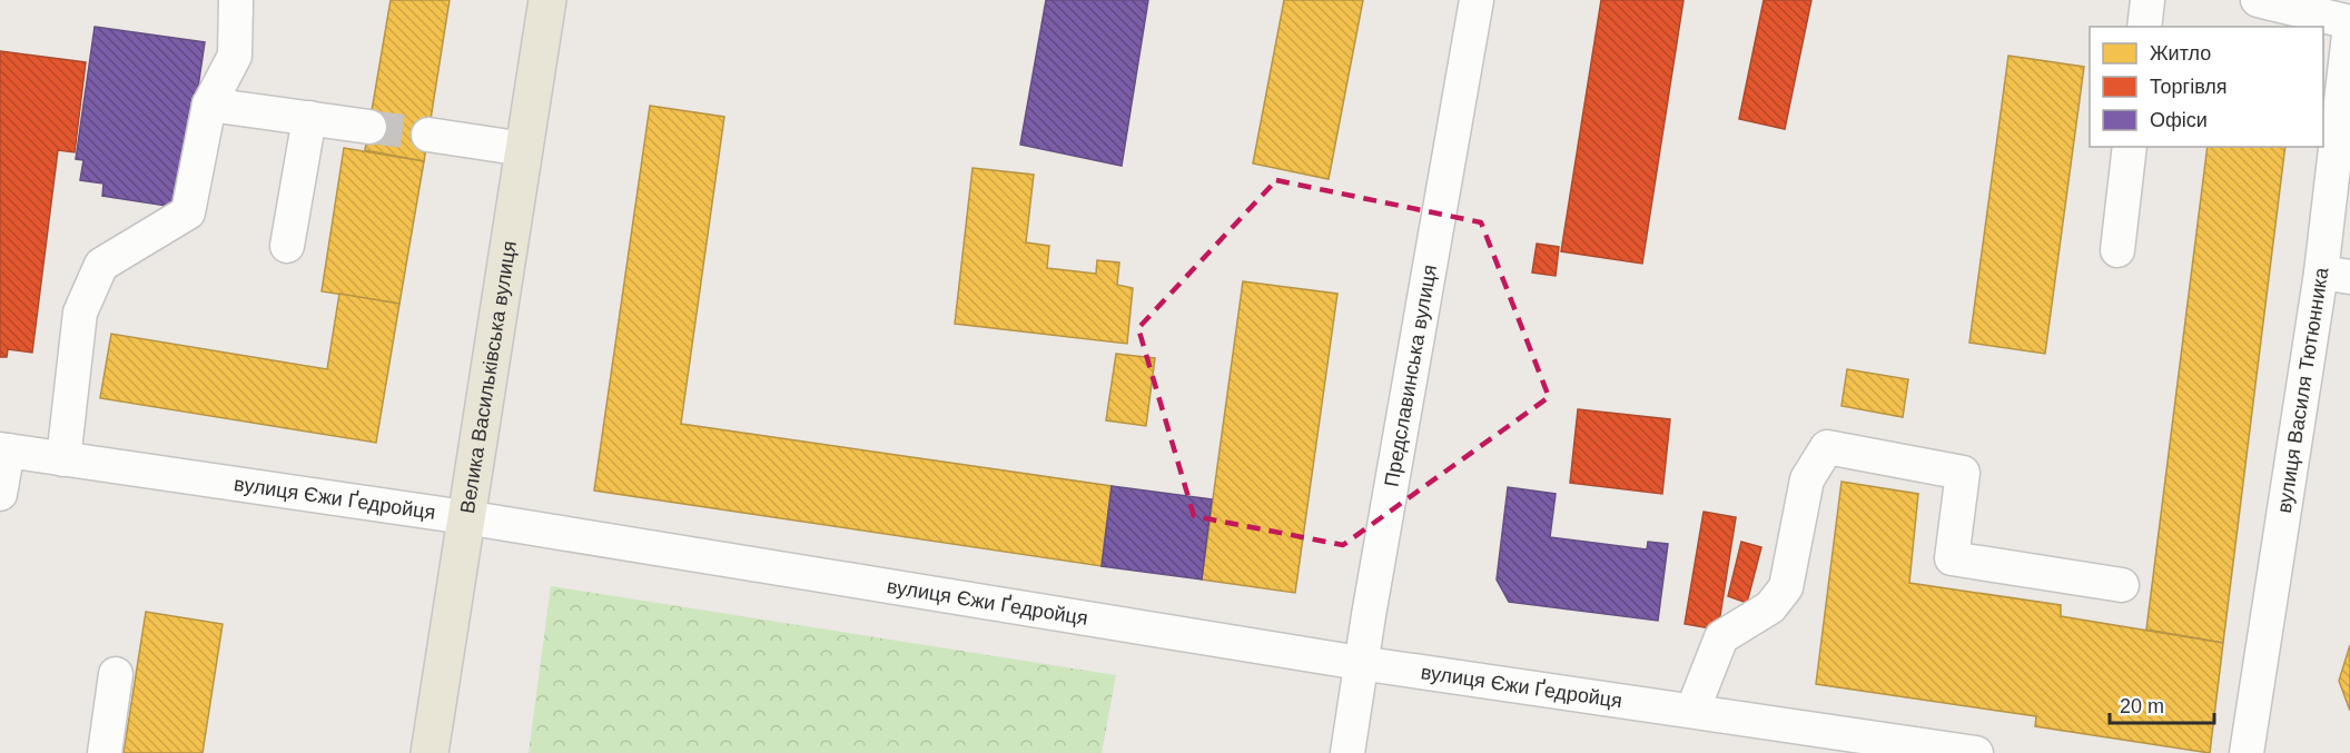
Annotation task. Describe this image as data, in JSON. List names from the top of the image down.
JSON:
{
  "streets": {
    "main road": ["Велика Васильківська вулиця"],
    "street": ["Предславинська вулиця", "вулиця Василя Тютюнника", "вулиця Єжи Ґедройця"]
  },
  "crossings": [
    ["Велика Васильківська вулиця", "вулиця Єжи Ґедройця"],
    ["Предславинська вулиця", "вулиця Єжи Ґедройця"]
  ],
  "legend": ["Житло", "Торгівля", "Офіси"],
  "scale_bar": "20 m"
}
